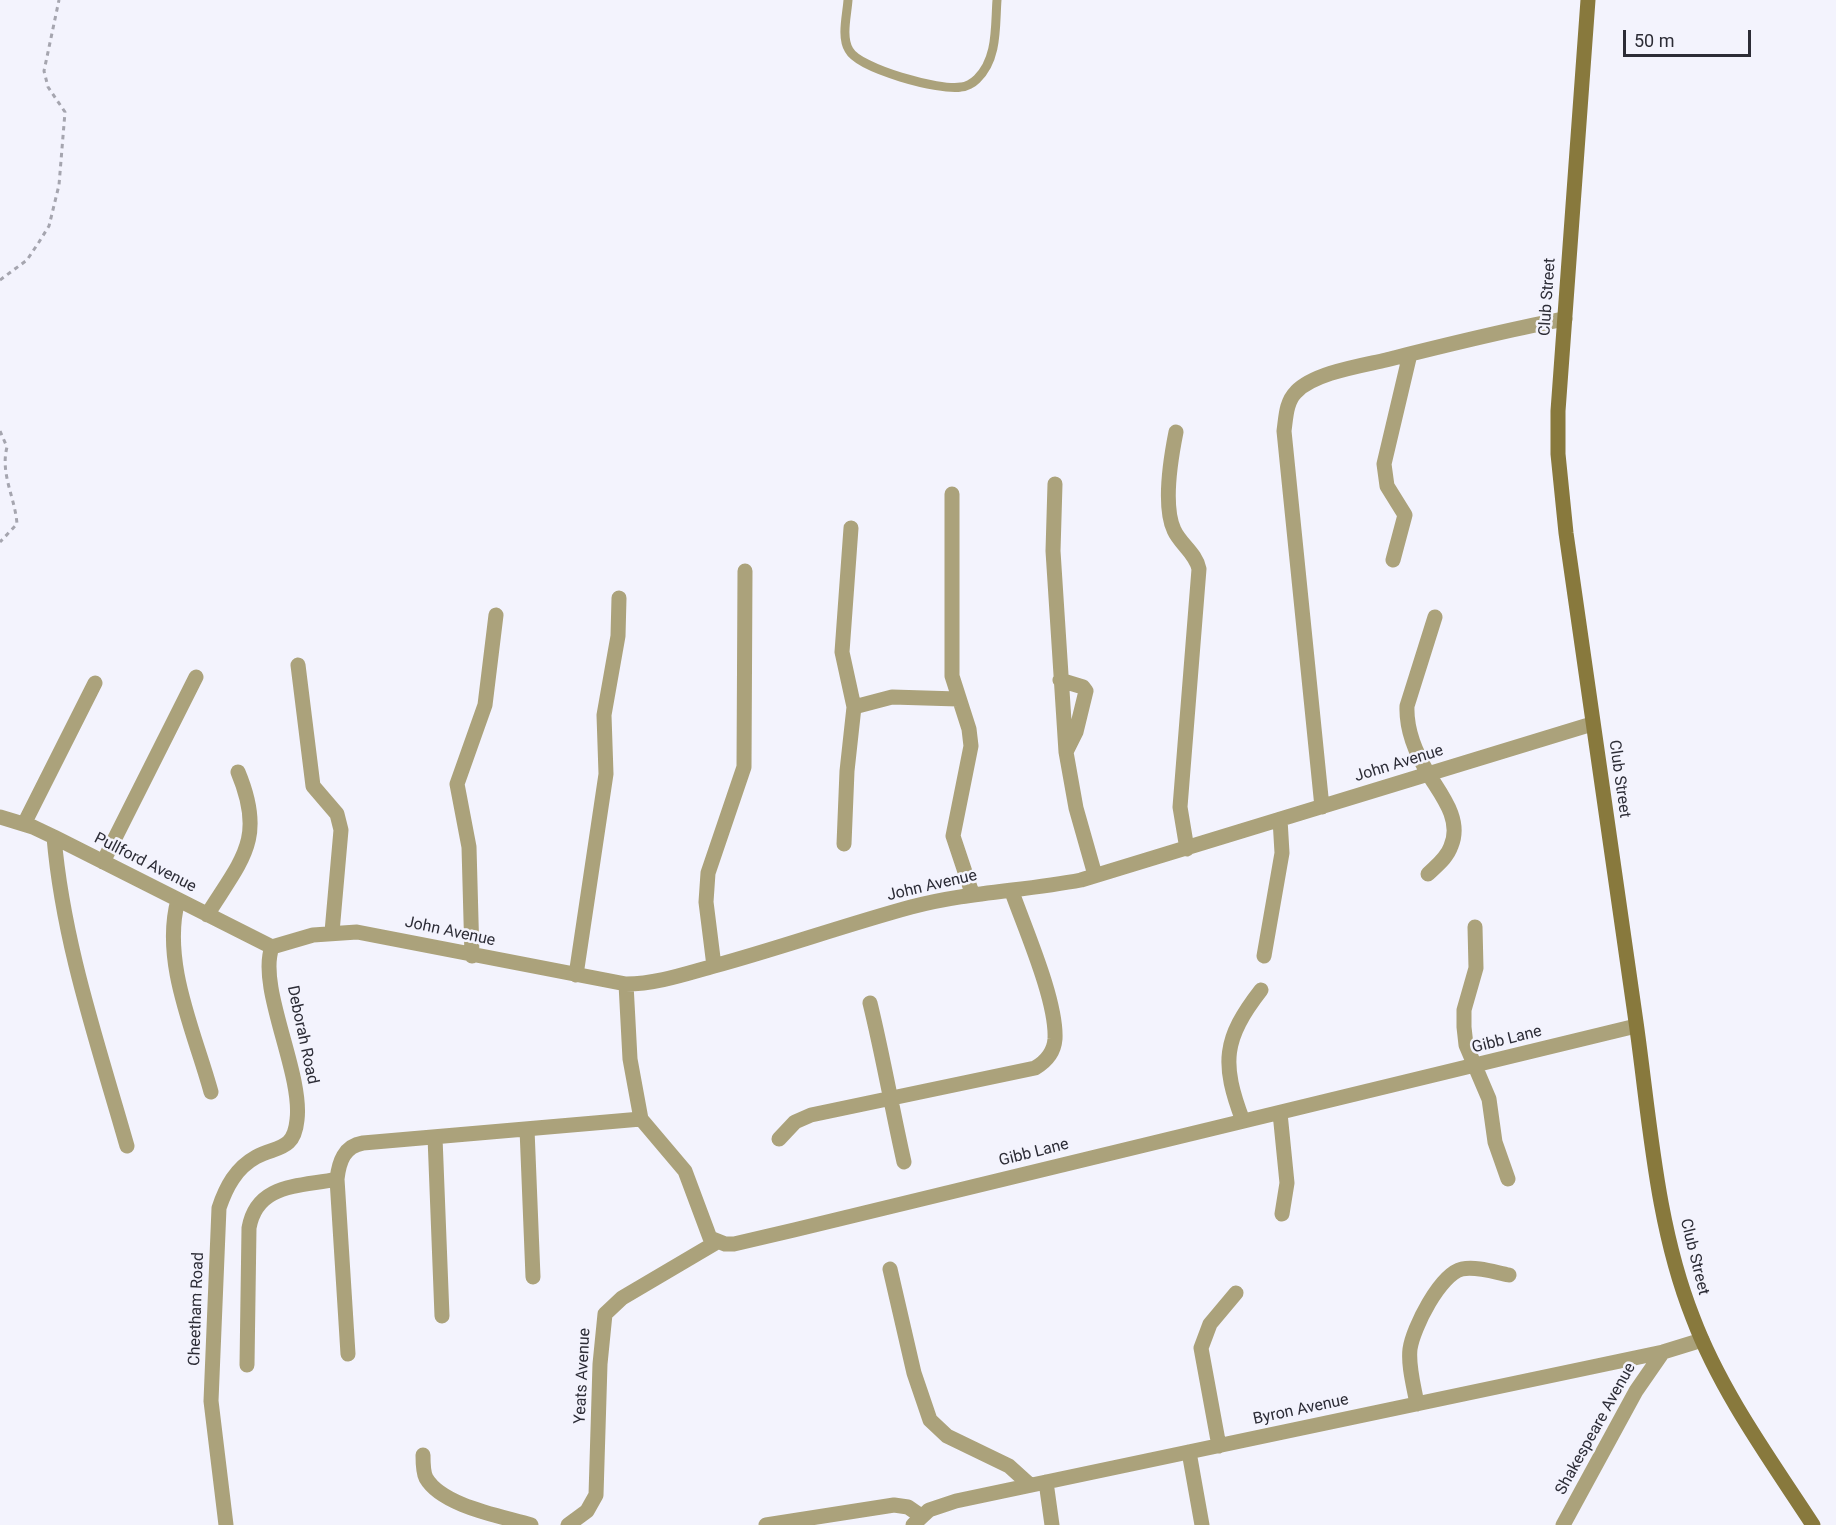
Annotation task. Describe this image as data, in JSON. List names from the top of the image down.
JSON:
{
  "streets": {
    "main road": ["Club Street"],
    "street": [
      "John Avenue",
      "Pullford Avenue",
      "Deborah Road",
      "Gibb Lane",
      "Cheetham Road",
      "Yeats Avenue",
      "Byron Avenue",
      "Shakespeare Avenue"
    ]
  },
  "crossings": [
    ["Club Street", "John Avenue"],
    ["Club Street", "Gibb Lane"],
    ["Club Street", "Byron Avenue"],
    ["John Avenue", "Pullford Avenue"],
    ["John Avenue", "Deborah Road"],
    ["Pullford Avenue", "Deborah Road"],
    ["Deborah Road", "Cheetham Road"],
    ["Gibb Lane", "Yeats Avenue"],
    ["Byron Avenue", "Shakespeare Avenue"]
  ],
  "scale_bar": "50 m"
}
